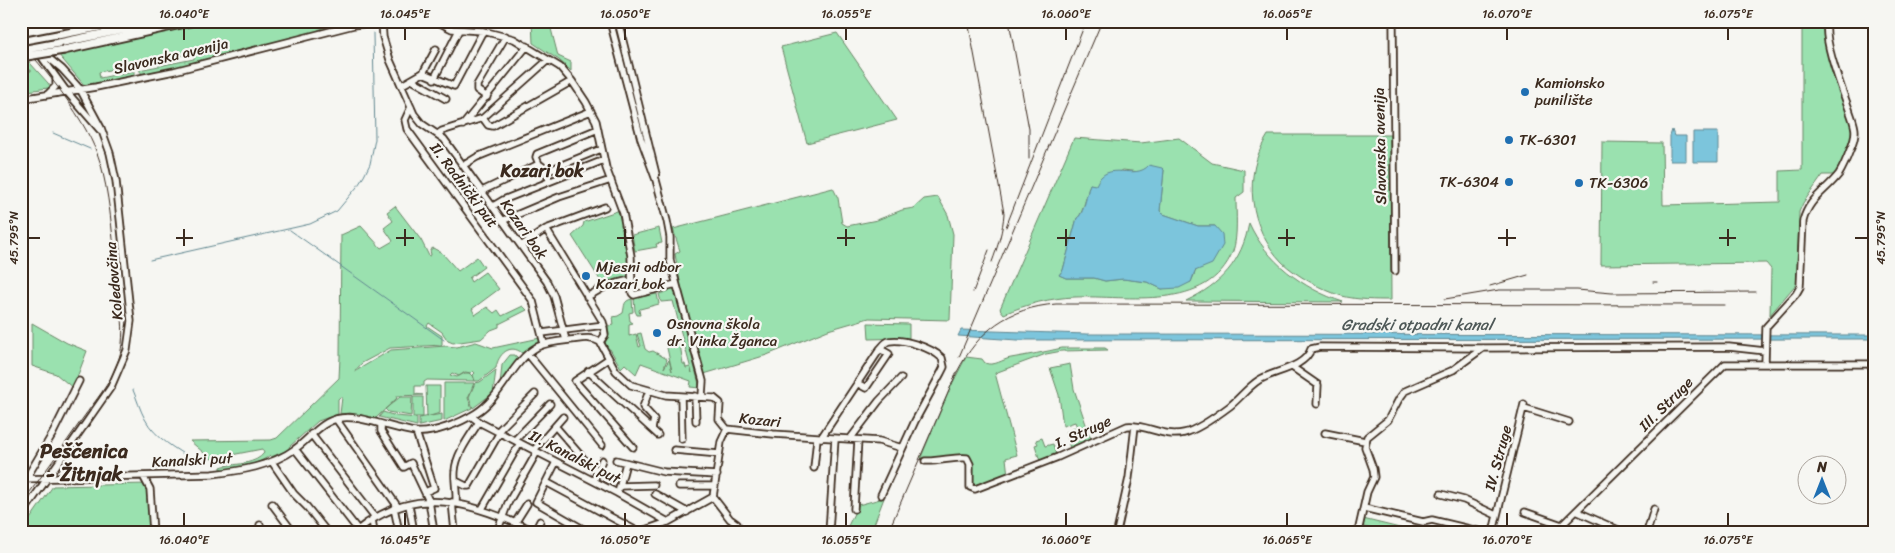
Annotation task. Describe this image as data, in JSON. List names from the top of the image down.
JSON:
{
  "streets": {
    "main road": ["Slavonska avenija"],
    "street": [
      "II. Radnički put",
      "Kozari bok",
      "Koledovčina",
      "III. Struge",
      "Kozari",
      "I. Struge",
      "II. Kanalski put",
      "IV. Struge",
      "Kanalski put"
    ]
  },
  "crossings": [
    ["Slavonska avenija", "II. Radnički put"],
    ["Slavonska avenija", "Koledovčina"],
    ["II. Radnički put", "Kozari bok"],
    ["II. Radnički put", "Kanalski put"],
    ["Kozari bok", "Kanalski put"],
    ["Koledovčina", "Kanalski put"],
    ["II. Kanalski put", "Kanalski put"]
  ],
  "districts": ["Kozari bok", "Peščenica - Žitnjak"],
  "water": ["Gradski otpadni kanal"],
  "places": [
    "Kamionsko punilište",
    "TK-6301",
    "TK-6304",
    "TK-6306",
    "Mjesni odbor Kozari bok",
    "Osnovna škola dr. Vinka Žganca"
  ],
  "north": "top",
  "coordinates": [
    "16.040°E",
    "16.045°E",
    "16.050°E",
    "16.055°E",
    "16.060°E",
    "16.065°E",
    "16.070°E",
    "16.075°E",
    "45.795°N"
  ]
}
